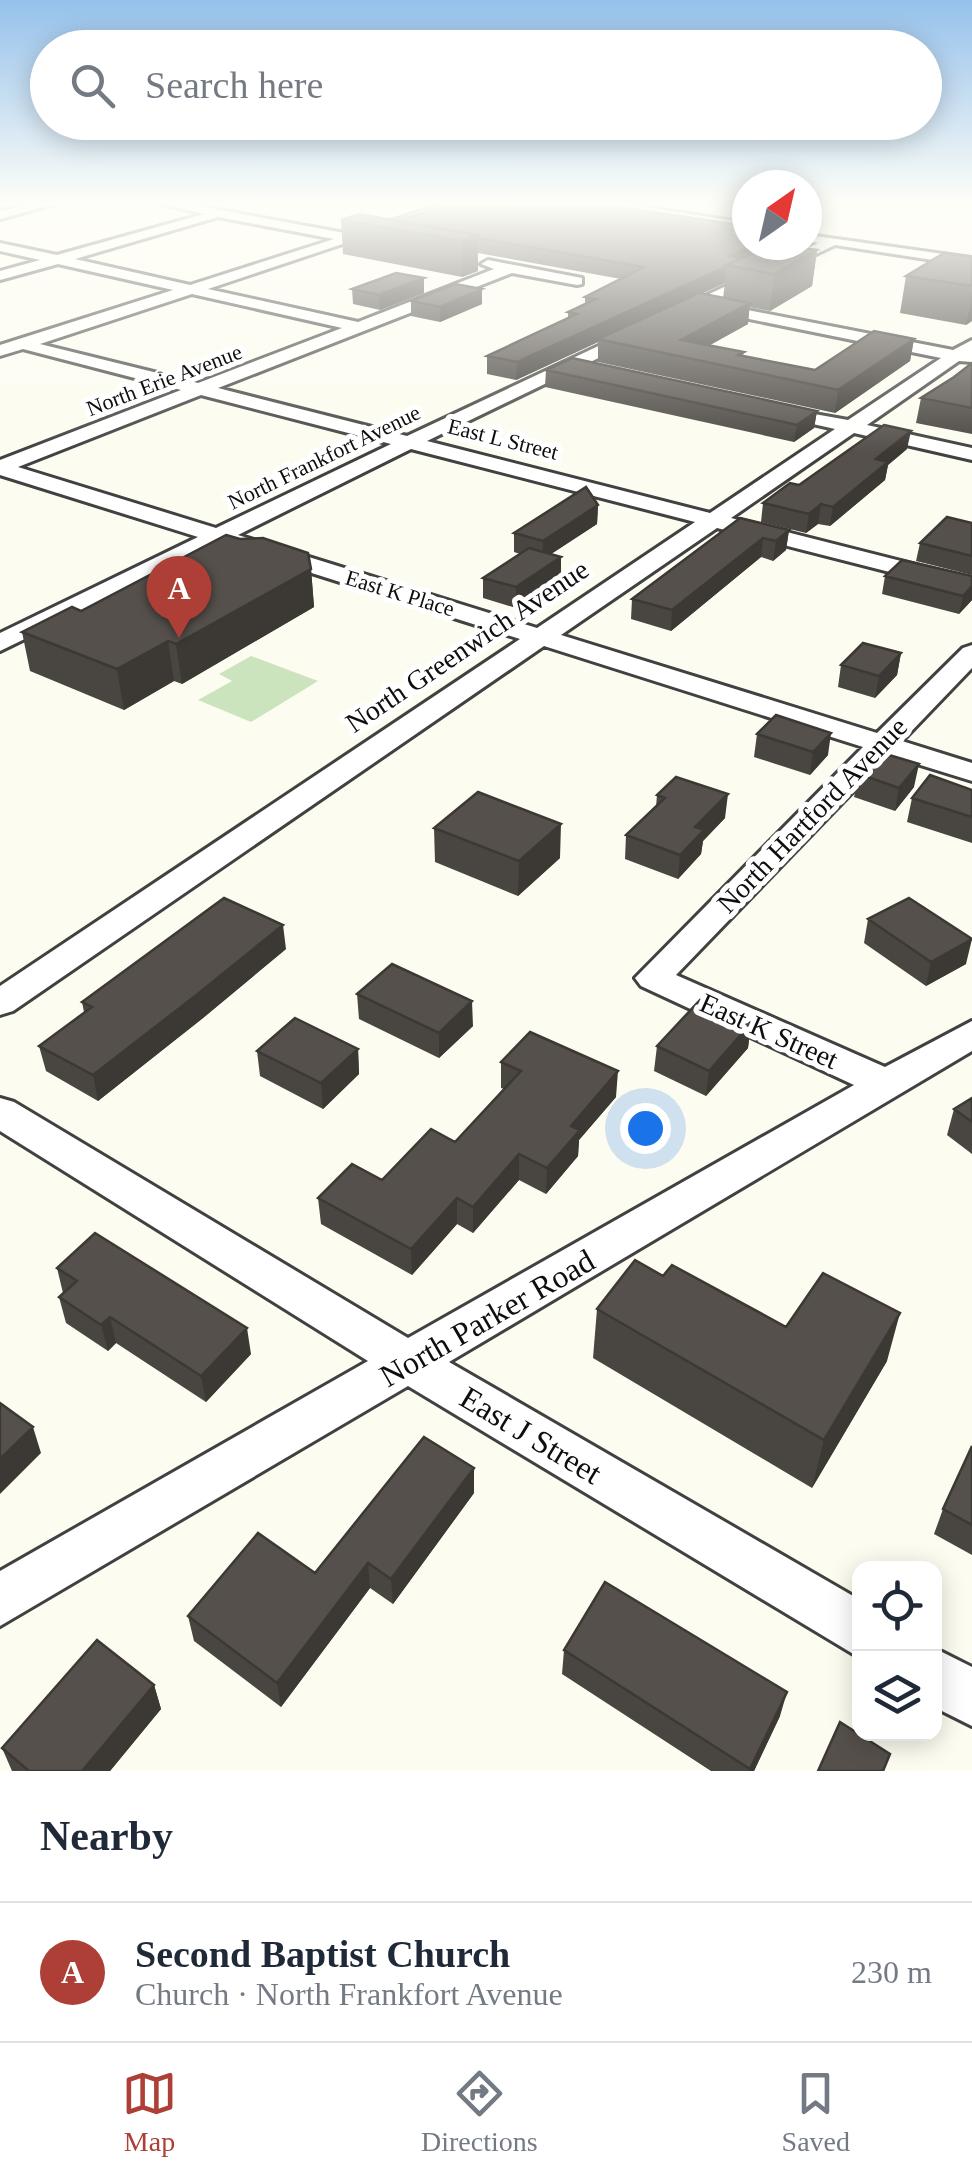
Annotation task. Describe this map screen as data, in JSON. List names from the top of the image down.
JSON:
{
  "streets": {
    "street": [
      "North Erie Avenue",
      "East L Street",
      "North Frankfort Avenue",
      "East K Place",
      "North Greenwich Avenue",
      "North Hartford Avenue",
      "East K Street",
      "North Parker Road",
      "East J Street"
    ]
  },
  "crossings": [
    ["North Erie Avenue", "East L Street"],
    ["North Erie Avenue", "East K Place"],
    ["East L Street", "North Frankfort Avenue"],
    ["East L Street", "North Greenwich Avenue"],
    ["North Frankfort Avenue", "East K Place"],
    ["East K Place", "North Greenwich Avenue"],
    ["East K Place", "North Hartford Avenue"],
    ["North Hartford Avenue", "East K Street"],
    ["East K Street", "North Parker Road"],
    ["North Parker Road", "East J Street"]
  ],
  "north": "top right",
  "page": {
    "search": "Search here",
    "pins": "A",
    "heading": "Nearby",
    "list": [
      {
        "mark": "A",
        "name": "Second Baptist Church",
        "note": "Church · North Frankfort Avenue",
        "value": "230 m"
      }
    ],
    "nav": ["Map", "Directions", "Saved"]
  }
}
